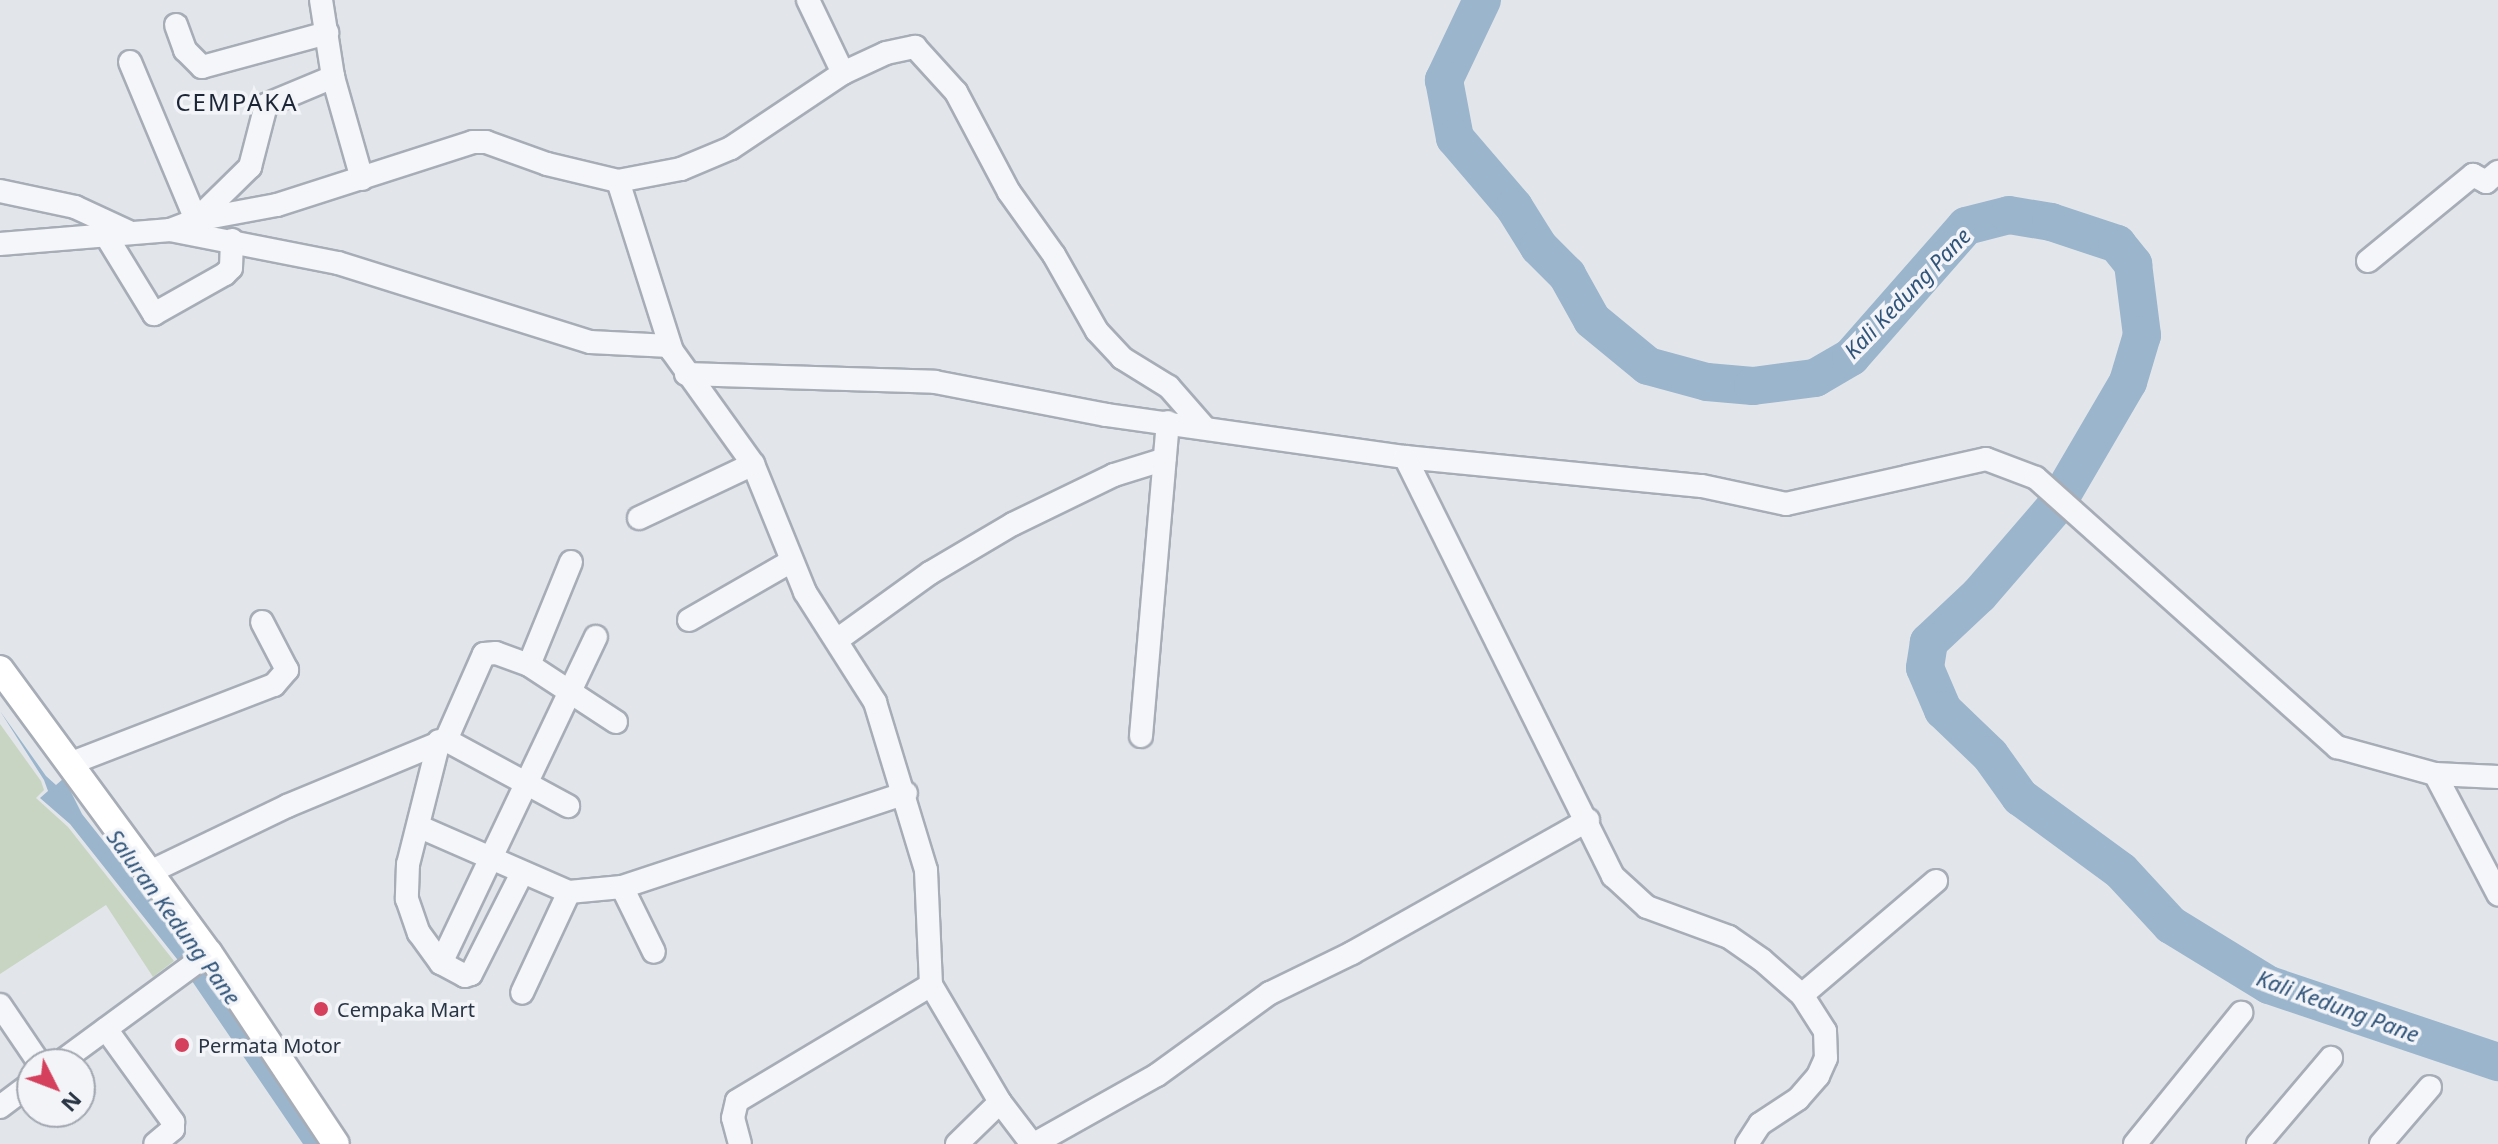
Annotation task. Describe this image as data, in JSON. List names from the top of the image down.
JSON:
{
  "districts": ["CEMPAKA"],
  "water": ["Kali Kedung Pane", "Saluran Kedung Pane"],
  "places": ["Cempaka Mart", "Permata Motor"],
  "north": "bottom right"
}
